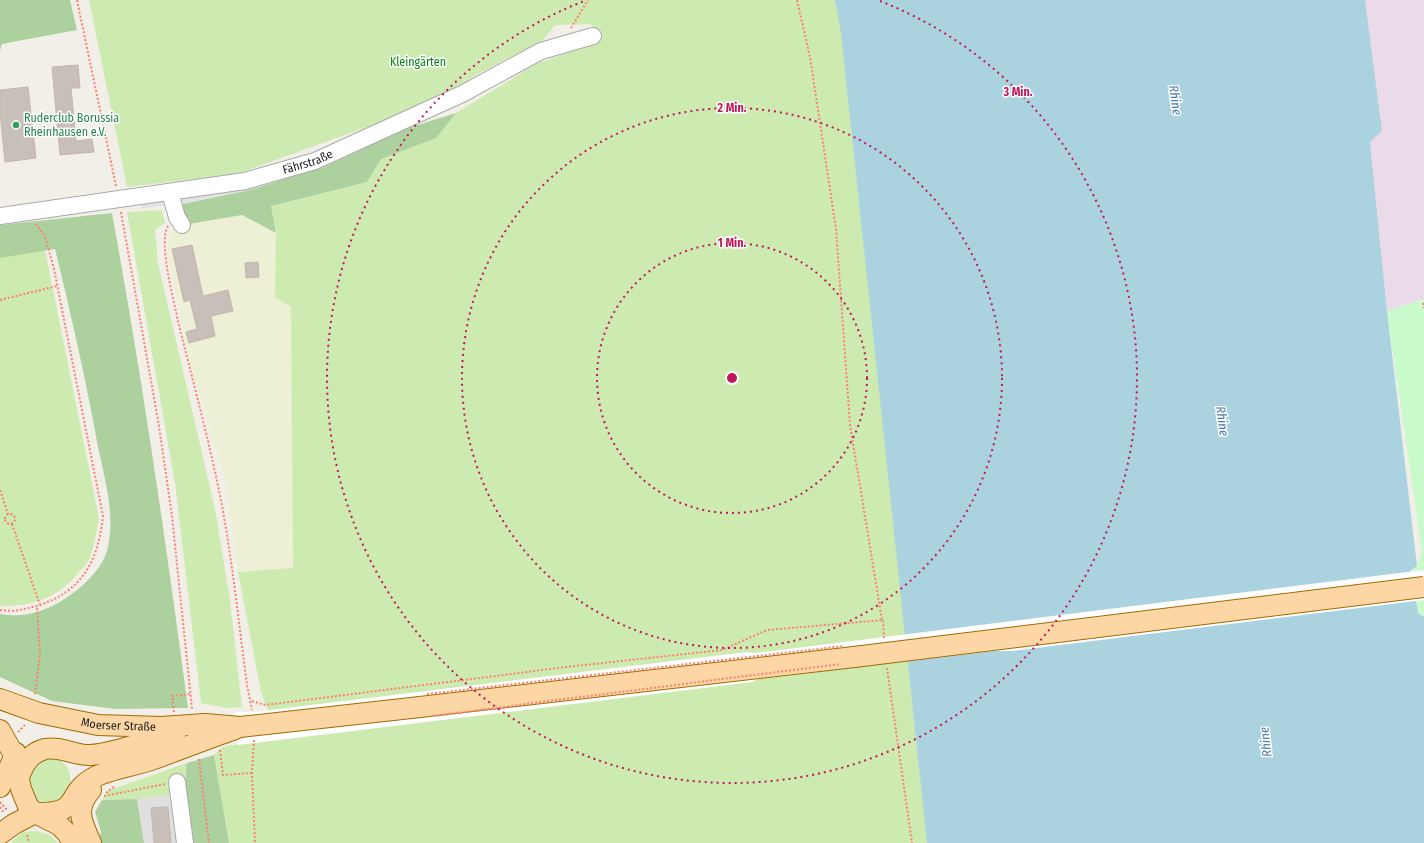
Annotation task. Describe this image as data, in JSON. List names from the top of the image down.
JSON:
{
  "streets": {
    "main road": ["Moerser Straße"],
    "lane": ["Fährstraße"]
  },
  "water": ["Rhine"],
  "parks": ["Kleingärten"],
  "places": ["Ruderclub Borussia Rheinhausen e.V."],
  "rings": ["3 Min.", "2 Min.", "1 Min."]
}
